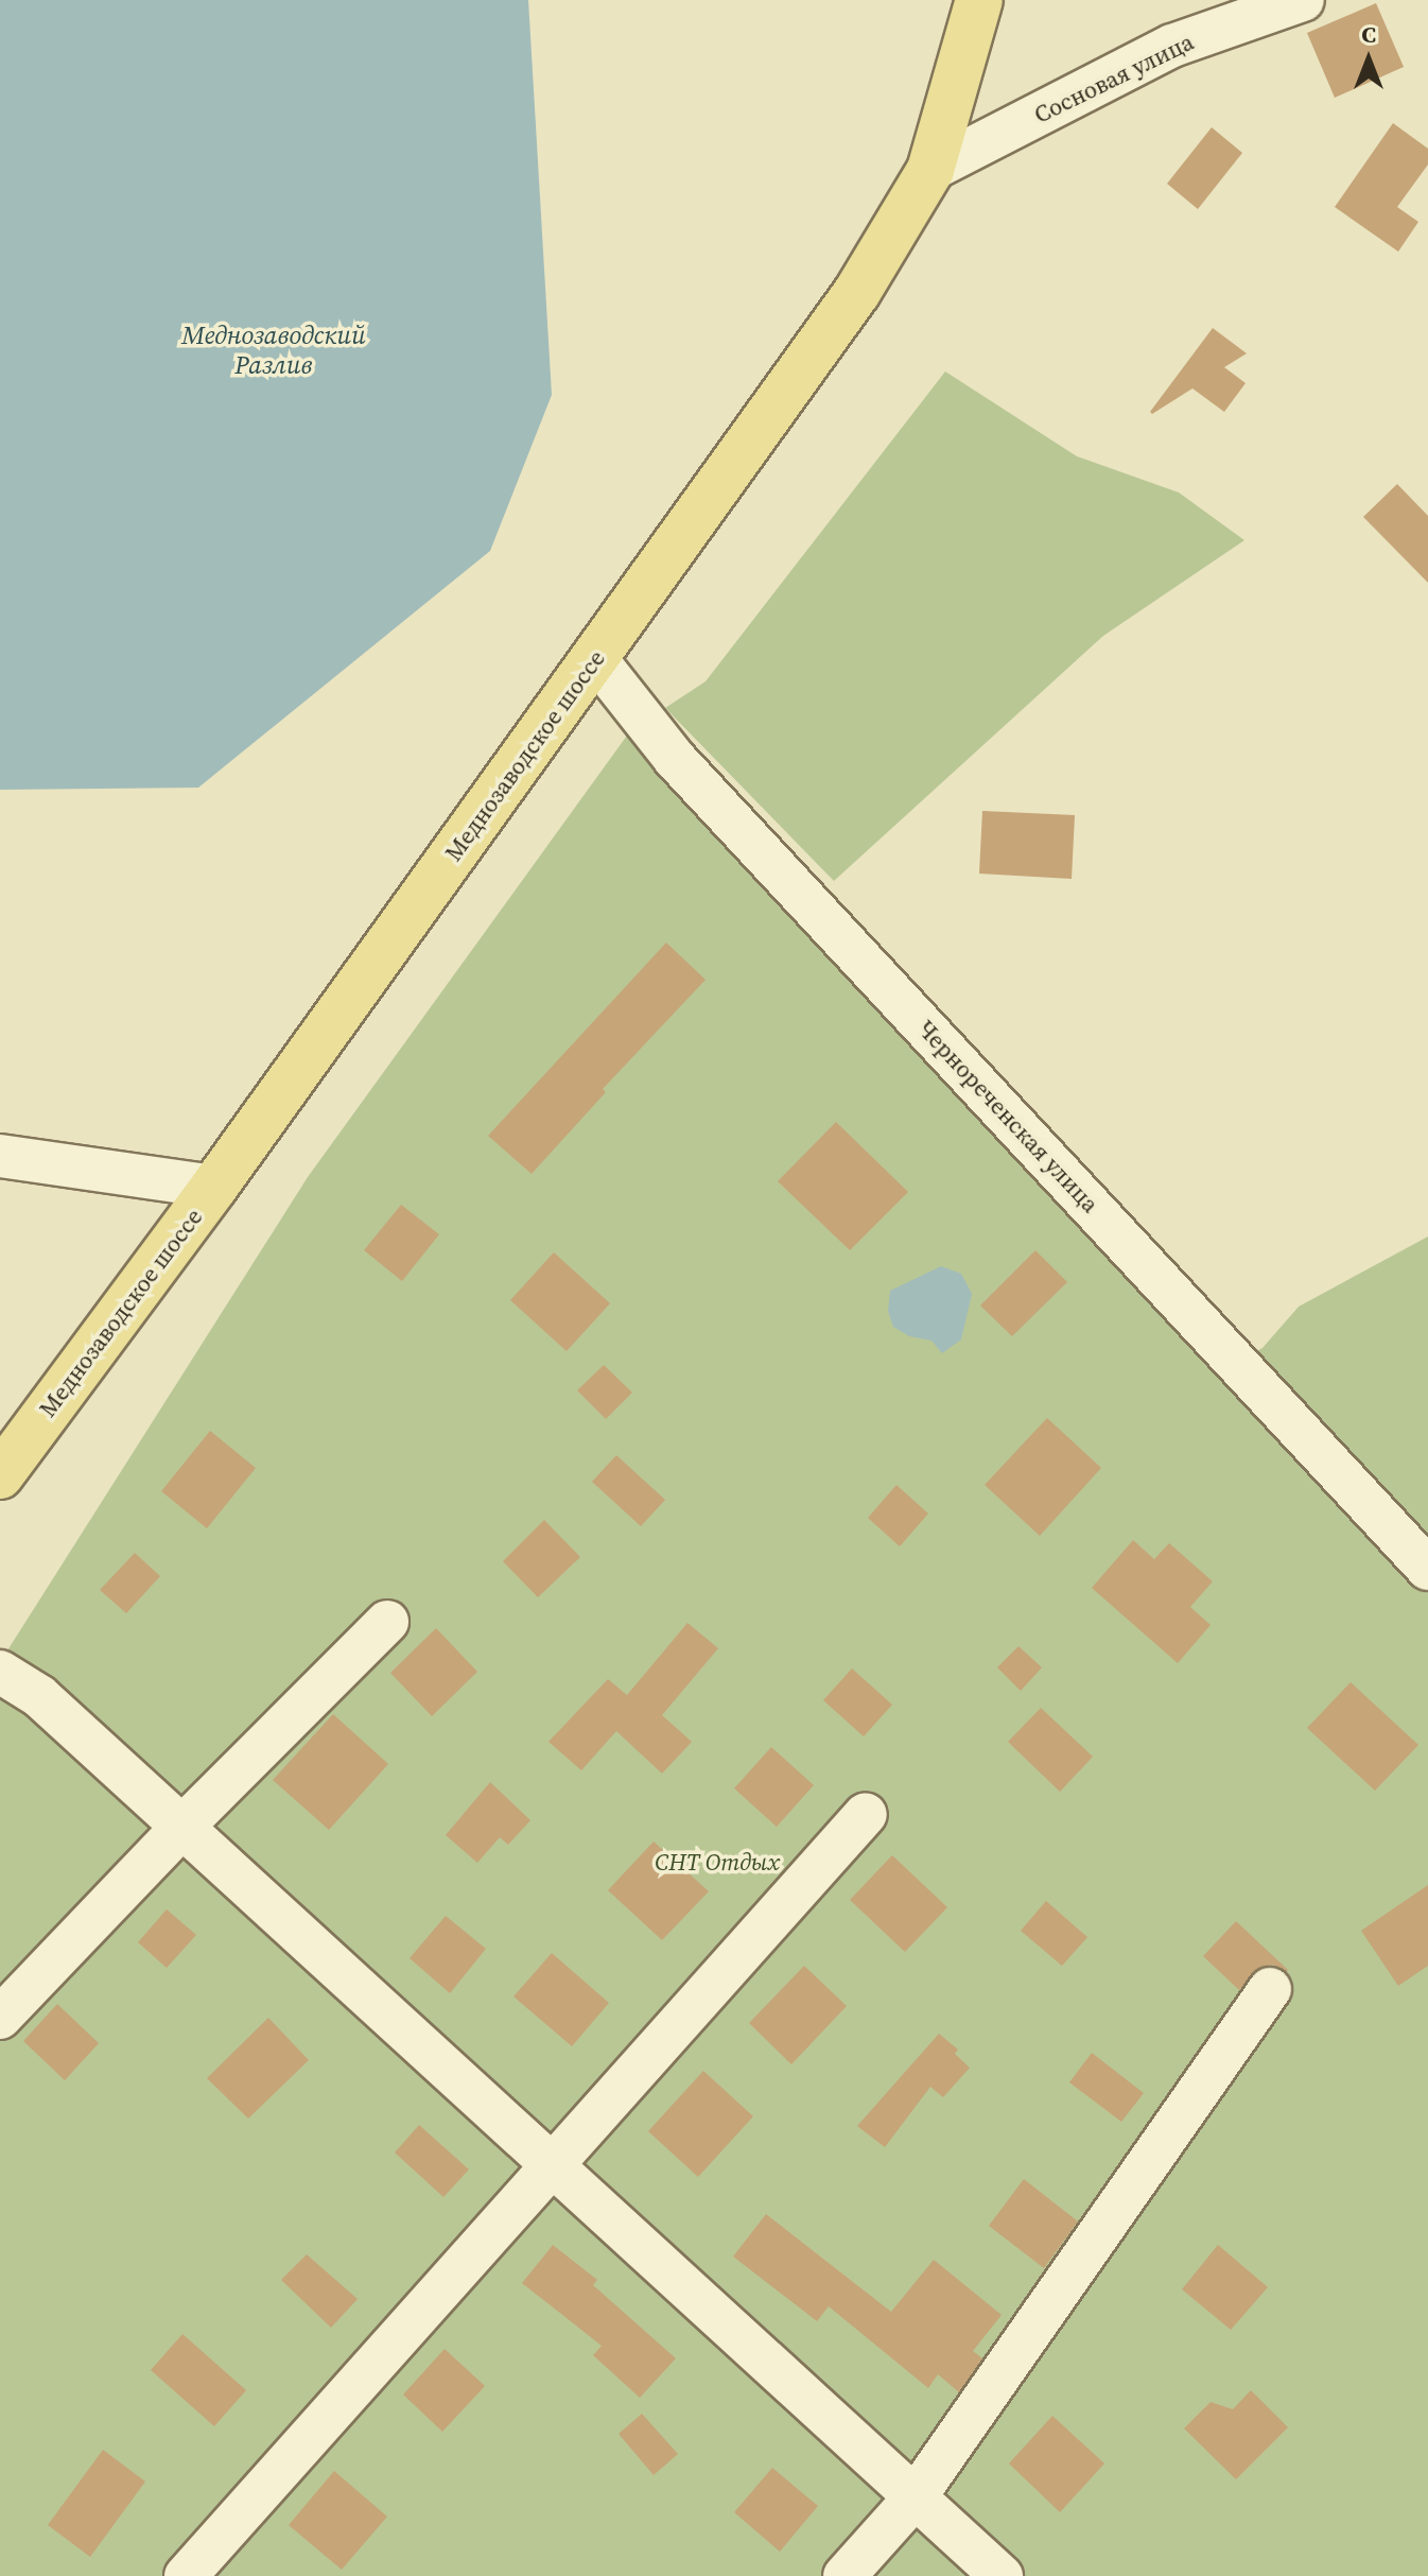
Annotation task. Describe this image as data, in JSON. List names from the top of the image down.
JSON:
{
  "streets": {
    "main road": ["Меднозаводское шоссе"],
    "street": ["Сосновая улица", "Чернореченская улица"]
  },
  "crossings": [
    ["Сосновая улица", "Меднозаводское шоссе"],
    ["Меднозаводское шоссе", "Чернореченская улица"]
  ],
  "water": ["Меднозаводский Разлив"],
  "parks": ["СНТ Отдых"],
  "north": "top"
}
